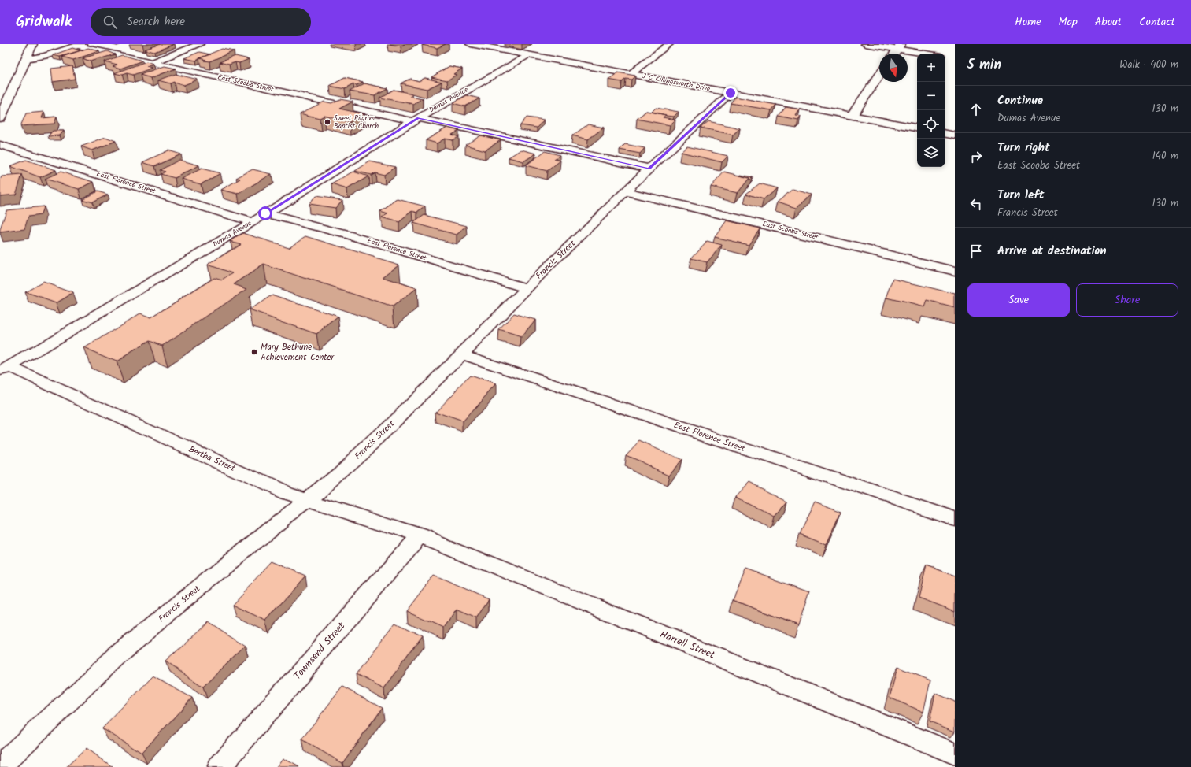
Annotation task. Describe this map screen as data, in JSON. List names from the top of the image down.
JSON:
{
  "streets": {
    "main road": ["J C Killingsworth Drive"],
    "street": [
      "East Scooba Street",
      "Dumas Avenue",
      "East Florence Street",
      "Francis Street",
      "Bertha Street",
      "Harrell Street",
      "Townsend Street"
    ]
  },
  "crossings": [
    ["J C Killingsworth Drive", "Dumas Avenue"],
    ["J C Killingsworth Drive", "Francis Street"],
    ["East Scooba Street", "Dumas Avenue"],
    ["East Scooba Street", "Francis Street"],
    ["Dumas Avenue", "East Florence Street"],
    ["Dumas Avenue", "Bertha Street"],
    ["East Florence Street", "Francis Street"],
    ["Francis Street", "Bertha Street"],
    ["Bertha Street", "Harrell Street"],
    ["Bertha Street", "Townsend Street"],
    ["Harrell Street", "Townsend Street"]
  ],
  "places": ["Sweet Pilgrim Baptist Church", "Mary Bethune Achievement Center"],
  "north": "bottom",
  "page": {
    "header": "Gridwalk",
    "search": "Search here",
    "nav": [
      "Home",
      "Map",
      "About",
      "Contact"
    ],
    "heading": ["5 min", "Walk · 400 m"],
    "map_buttons": ["+", "−"],
    "list": [
      ["Continue", "Dumas Avenue", "130 m"],
      ["Turn right", "East Scooba Street", "140 m"],
      ["Turn left", "Francis Street", "130 m"],
      "Arrive at destination"
    ],
    "buttons": ["Save", "Share"]
  }
}
